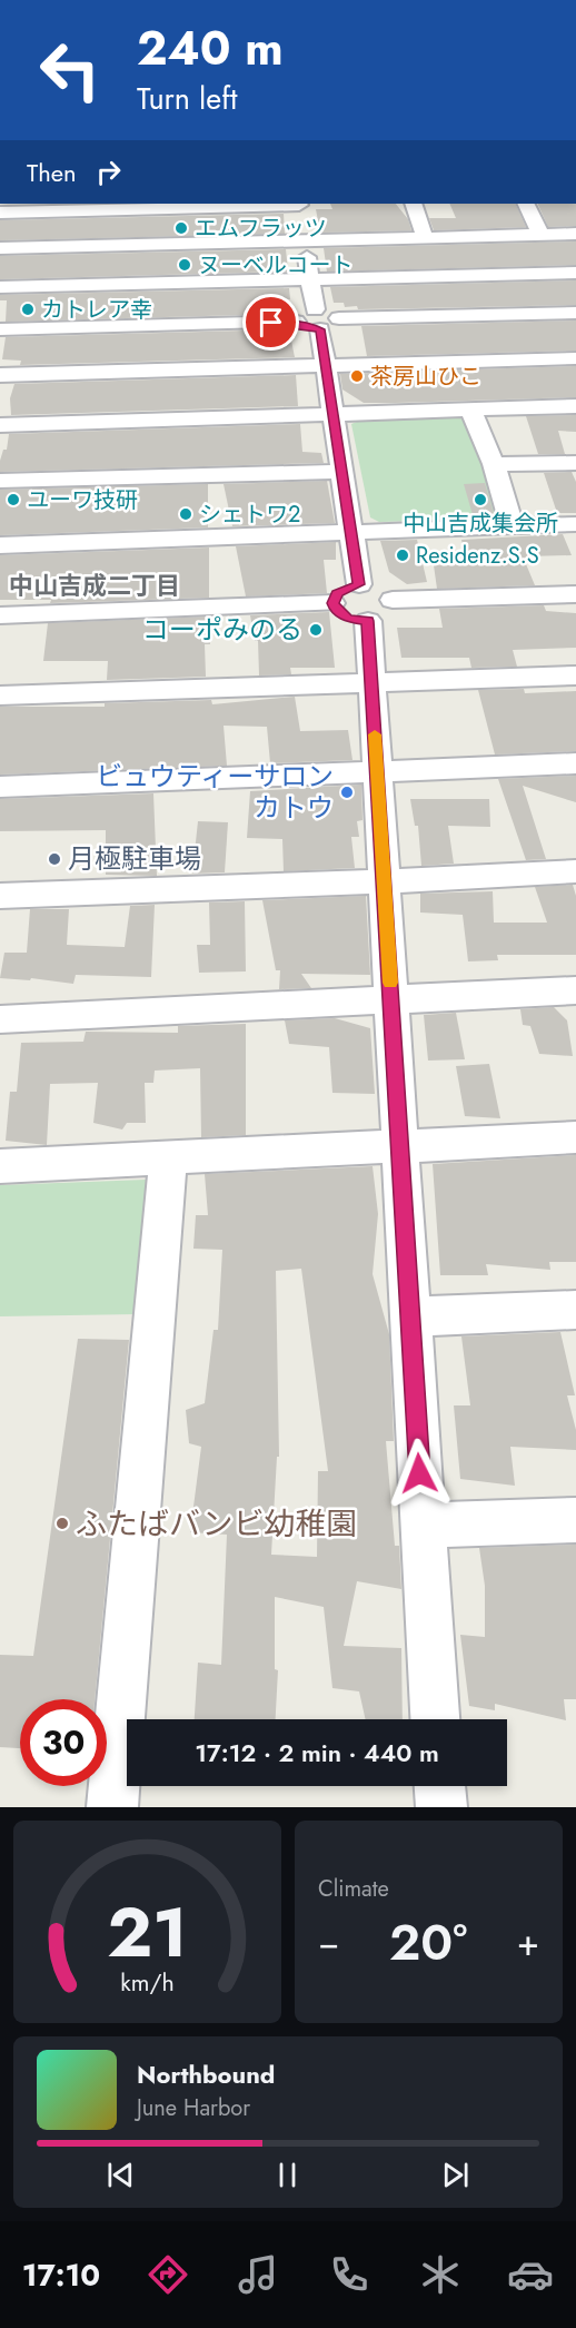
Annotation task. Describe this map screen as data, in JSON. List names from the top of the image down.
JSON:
{
  "districts": ["中山吉成二丁目"],
  "places": [
    "エムフラッツ",
    "ヌーベルコート",
    "カトレア幸",
    "茶房山ひこ",
    "ユーワ技研",
    "中山吉成集会所",
    "シェトワ2",
    "Residenz.S.S",
    "コーポみのる",
    "ビュウティーサロン カトウ",
    "月極駐車場",
    "ふたばバンビ幼稚園"
  ],
  "page": {
    "turn": ["240 m", "Turn left"],
    "then": "Then",
    "limit": "30",
    "trip": "17:12 · 2 min · 440 m",
    "tile": "Climate",
    "heat": ["−", "20°", "+"],
    "song": ["Northbound", "June Harbor"],
    "tabs": "17:10",
    "gauge": ["21", "km/h"]
  }
}
